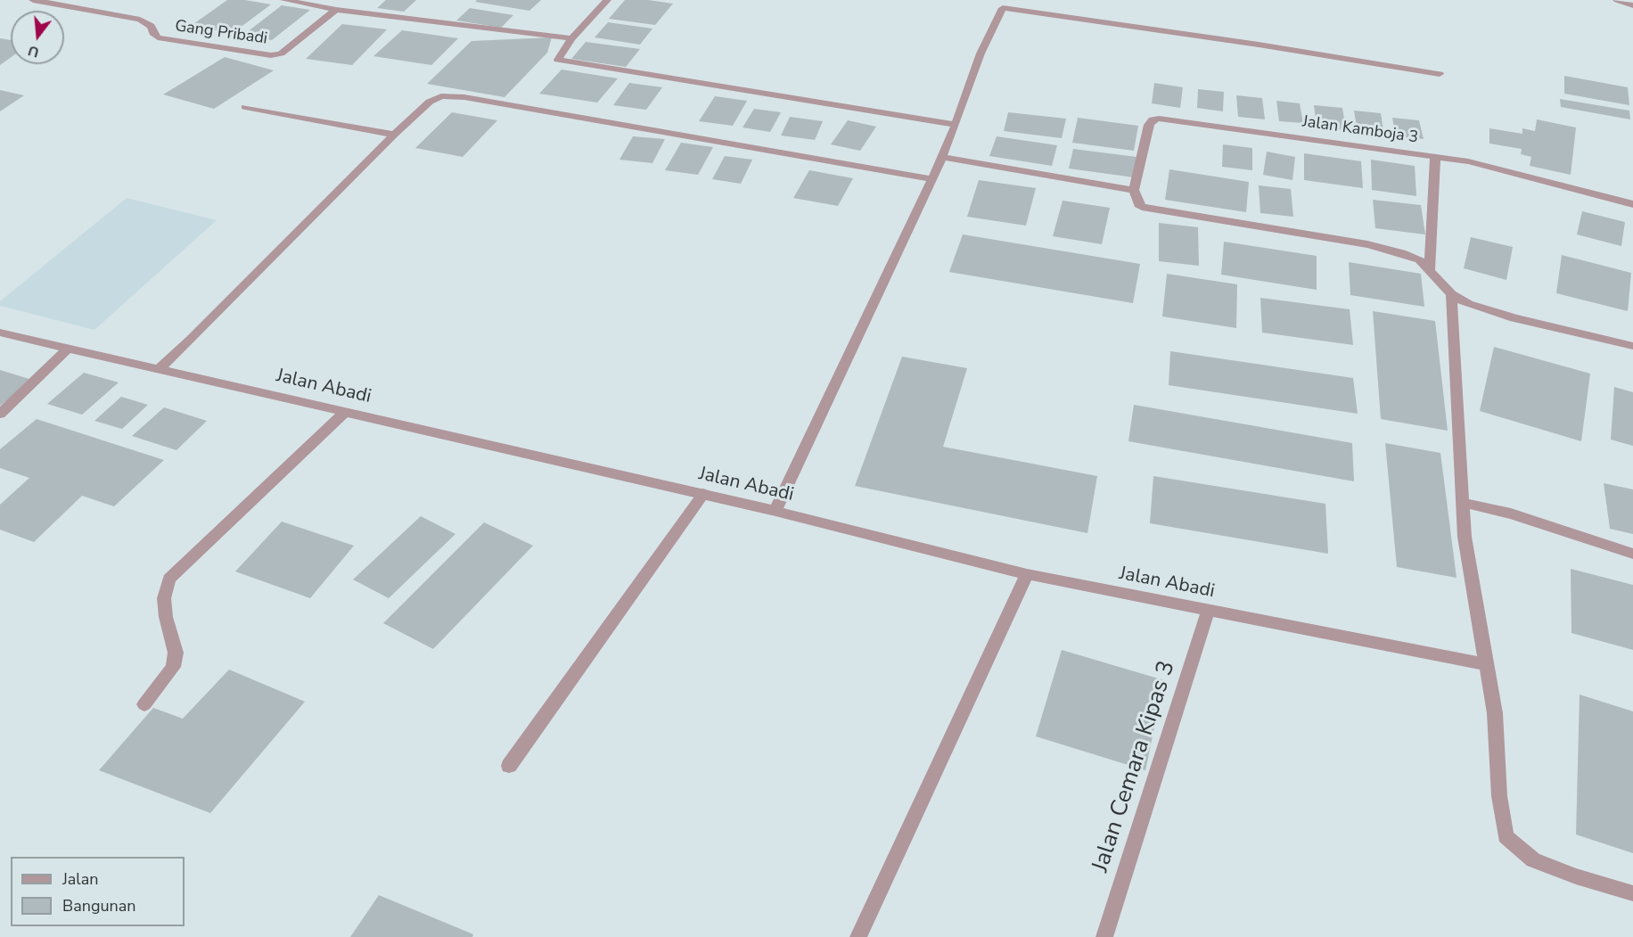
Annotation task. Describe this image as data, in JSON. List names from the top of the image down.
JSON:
{
  "streets": {
    "street": [
      "Gang Pribadi",
      "Jalan Kamboja 3",
      "Jalan Abadi",
      "Jalan Cemara Kipas 3"
    ]
  },
  "crossings": [
    ["Jalan Abadi", "Jalan Cemara Kipas 3"]
  ],
  "legend": ["Jalan", "Bangunan"],
  "north": "bottom"
}
